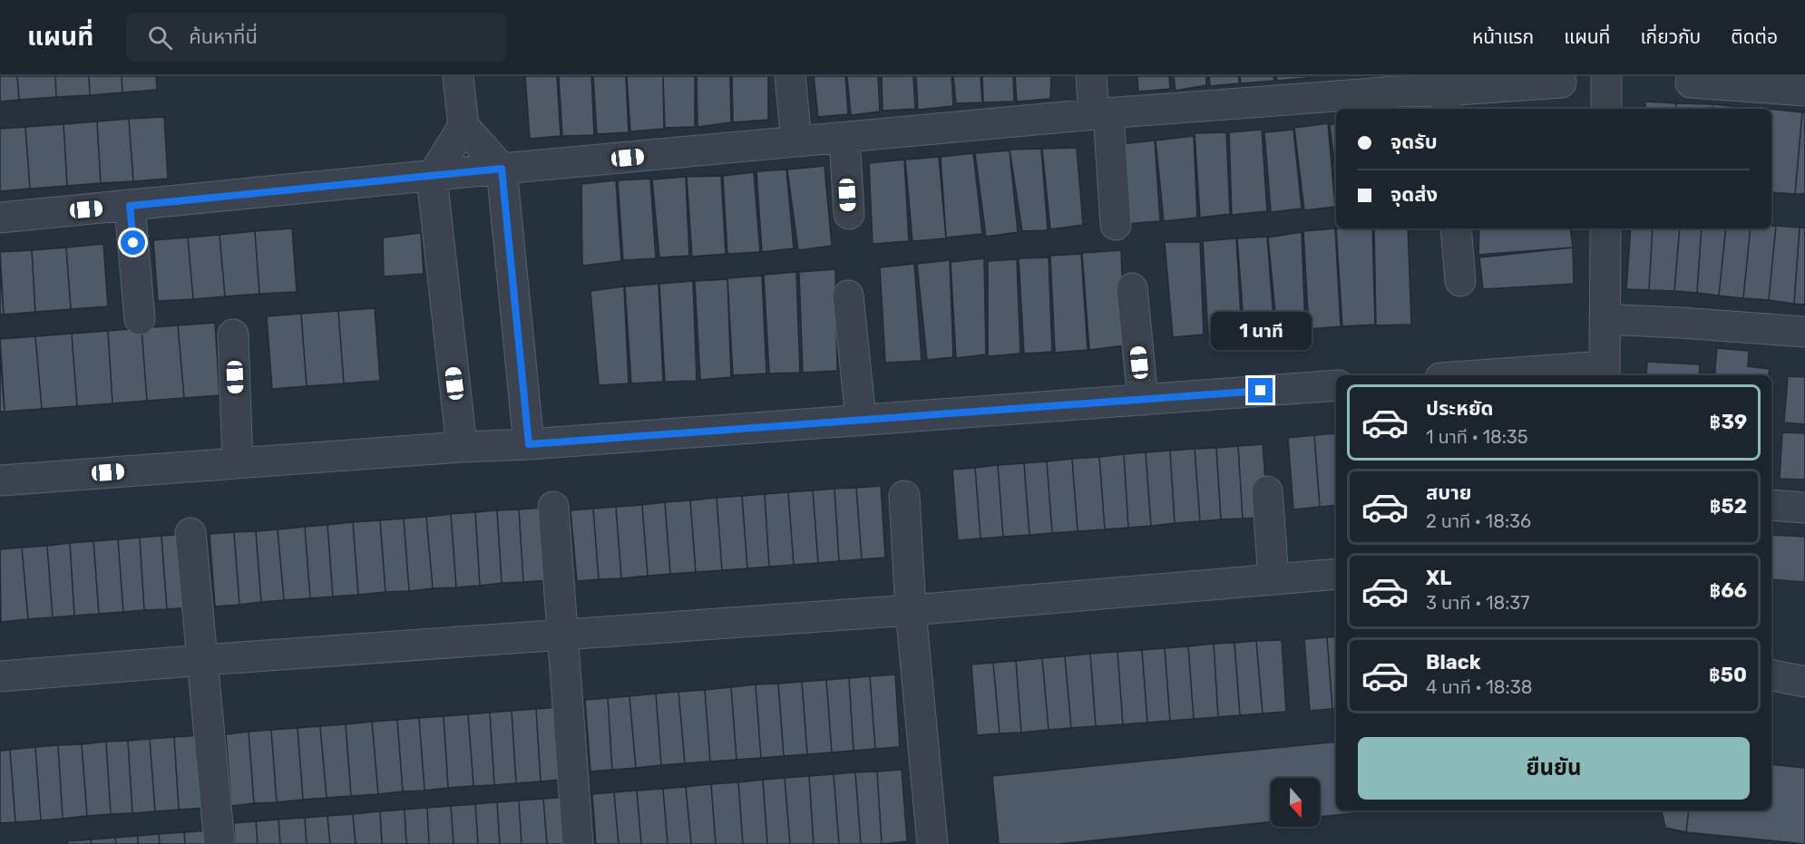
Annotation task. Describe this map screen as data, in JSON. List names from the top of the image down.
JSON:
{
  "north": "bottom",
  "page": {
    "header": "แผนที่",
    "search": "ค้นหาที่นี่",
    "nav": [
      "หน้าแรก",
      "แผนที่",
      "เกี่ยวกับ",
      "ติดต่อ"
    ],
    "banner": ["จุดรับ", "จุดส่ง"],
    "bubble": "1 นาที",
    "list": [
      {
        "name": "ประหยัด",
        "note": "1 นาที · 18:35",
        "value": "฿39"
      },
      {
        "name": "สบาย",
        "note": "2 นาที · 18:36",
        "value": "฿52"
      },
      {
        "name": "XL",
        "note": "3 นาที · 18:37",
        "value": "฿66"
      },
      {
        "name": "Black",
        "note": "4 นาที · 18:38",
        "value": "฿50"
      }
    ],
    "buttons": "ยืนยัน"
  }
}
